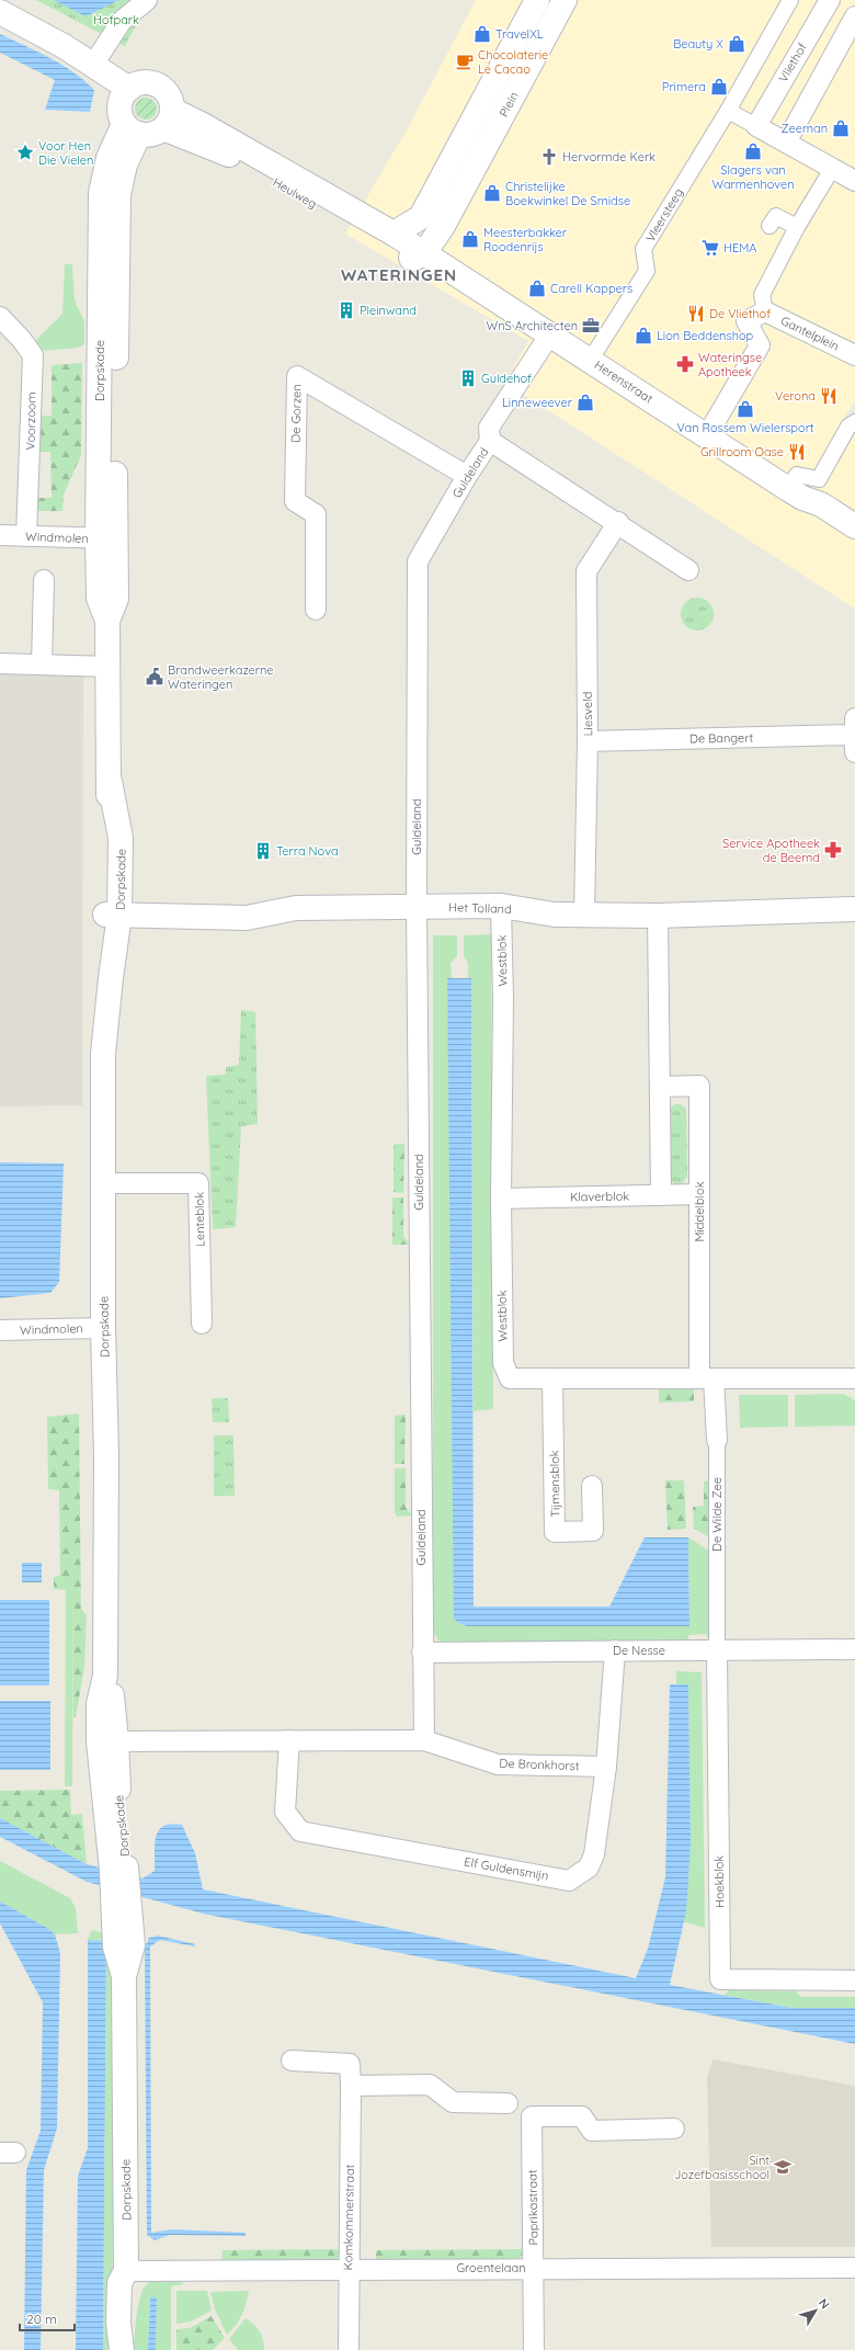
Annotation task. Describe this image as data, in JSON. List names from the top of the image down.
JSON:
{
  "streets": {
    "main road": [
      "Plein",
      "Heulweg",
      "Dorpskade",
      "Herenstraat",
      "Het Tolland"
    ],
    "street": [
      "Vliethof",
      "Vleersteeg",
      "Gantelplein",
      "De Gorzen",
      "Voorzoom",
      "Guldeland",
      "Windmolen",
      "Liesveld",
      "De Bangert",
      "Westblok",
      "Klaverblok",
      "Middelblok",
      "Lenteblok",
      "Tijmensblok",
      "De Wilde Zee",
      "De Nesse",
      "De Bronkhorst",
      "Elf Guldensmijn",
      "Hoekblok",
      "Paprikastraat",
      "Komkommerstraat",
      "Groentelaan"
    ]
  },
  "crossings": [
    ["Plein", "Heulweg"],
    ["Plein", "Herenstraat"],
    ["Heulweg", "Dorpskade"],
    ["Heulweg", "Herenstraat"],
    ["Vleersteeg", "Herenstraat"],
    ["Dorpskade", "Windmolen"],
    ["Dorpskade", "Het Tolland"],
    ["Dorpskade", "Lenteblok"],
    ["Dorpskade", "Groentelaan"],
    ["Herenstraat", "Guldeland"],
    ["De Gorzen", "Guldeland"],
    ["Voorzoom", "Windmolen"],
    ["Guldeland", "Het Tolland"],
    ["Guldeland", "De Nesse"],
    ["Guldeland", "De Bronkhorst"],
    ["Liesveld", "De Bangert"],
    ["Liesveld", "Het Tolland"],
    ["Het Tolland", "Westblok"],
    ["Westblok", "Klaverblok"],
    ["Westblok", "Middelblok"],
    ["Westblok", "Tijmensblok"],
    ["Westblok", "De Wilde Zee"],
    ["Klaverblok", "Middelblok"],
    ["Middelblok", "De Wilde Zee"],
    ["De Wilde Zee", "De Nesse"],
    ["De Wilde Zee", "Hoekblok"],
    ["De Nesse", "Elf Guldensmijn"],
    ["De Nesse", "Hoekblok"],
    ["De Bronkhorst", "Elf Guldensmijn"],
    ["Paprikastraat", "Groentelaan"],
    ["Komkommerstraat", "Groentelaan"]
  ],
  "districts": ["WATERINGEN"],
  "parks": ["Hofpark"],
  "places": {
    "shop": [
      "TravelXL",
      "Beauty X",
      "Primera",
      "Zeeman",
      "Slagers van Warmenhoven",
      "Christelijke Boekwinkel De Smidse",
      "Meesterbakker Roodenrijs",
      "Carell Kappers",
      "Lion Beddenshop",
      "Linneweever",
      "Van Rossem Wielersport"
    ],
    "cafe": ["Chocolaterie Le Cacao"],
    "place": ["Voor Hen Die Vielen"],
    "church": ["Hervormde Kerk"],
    "supermarket": ["HEMA"],
    "building": ["Pleinwand", "Guldehof", "Terra Nova"],
    "restaurant": ["De Vliethof", "Verona", "Grillroom Oase"],
    "office": ["WnS Architecten"],
    "pharmacy": ["Wateringse Apotheek", "Service Apotheek de Beemd"],
    "public building": ["Brandweerkazerne Wateringen"],
    "school or university": ["Sint Jozefbasisschool"]
  },
  "scale_bar": "20 m",
  "north": "top right"
}
